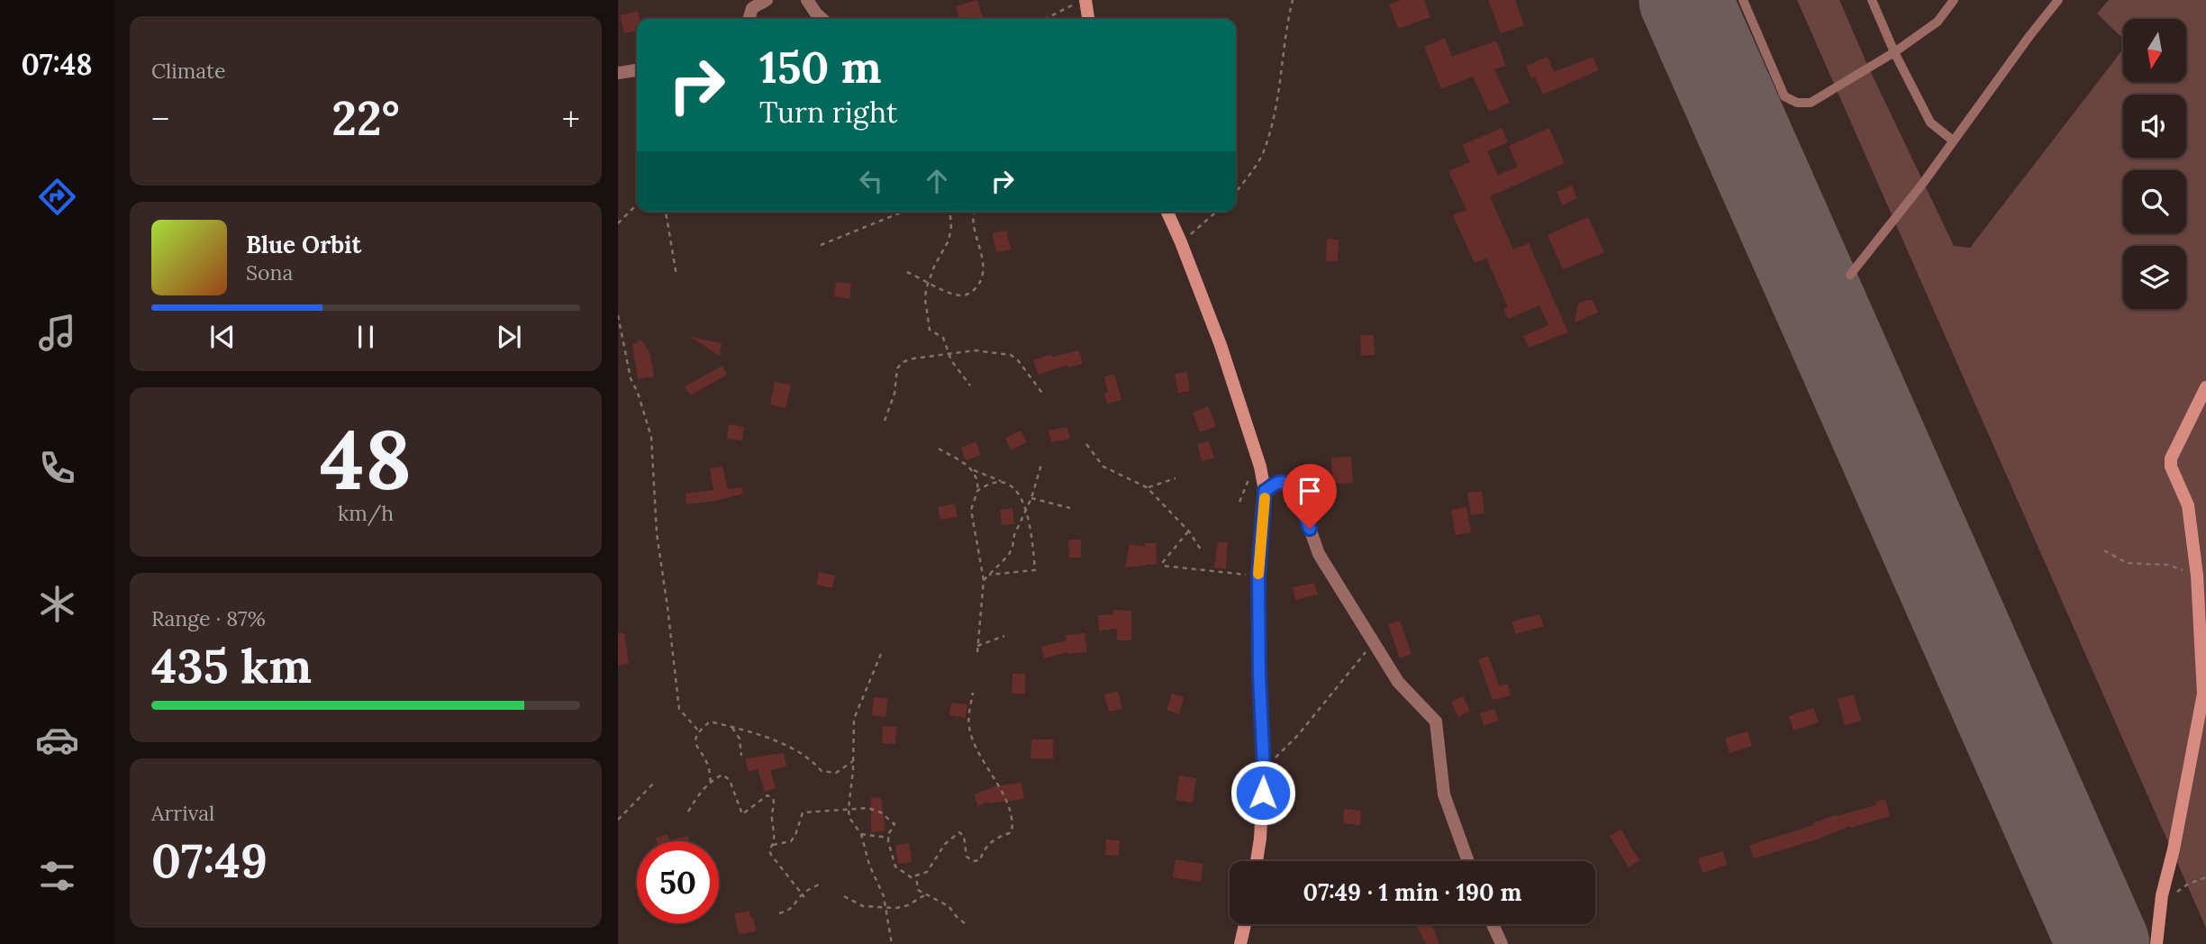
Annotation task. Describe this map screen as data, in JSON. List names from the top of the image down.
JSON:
{
  "north": "bottom",
  "page": {
    "tabs": "07:48",
    "tile": [
      "Climate",
      ["48", "km/h"],
      ["Range · 87%", "435 km"],
      ["Arrival", "07:49"]
    ],
    "turn": ["150 m", "Turn right"],
    "heat": ["−", "22°", "+"],
    "song": ["Blue Orbit", "Sona"],
    "limit": "50",
    "trip": "07:49 · 1 min · 190 m"
  }
}
